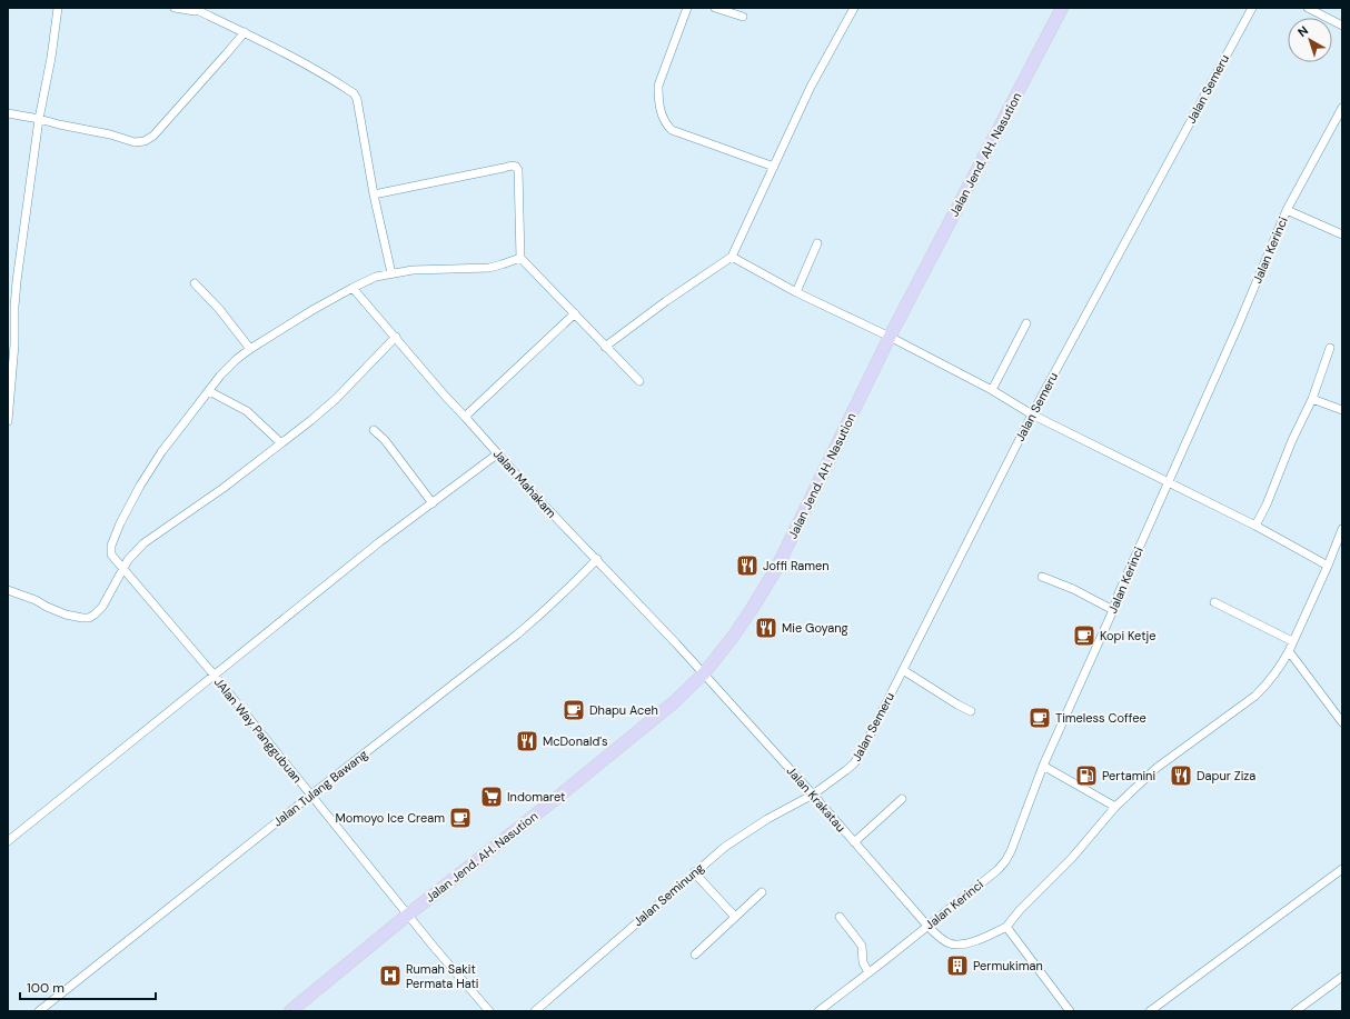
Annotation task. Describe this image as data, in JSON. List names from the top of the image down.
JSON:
{
  "streets": {
    "highway": ["Jalan Jend. AH. Nasution"],
    "street": [
      "Jalan Semeru",
      "Jalan Kerinci",
      "Jalan Mahakam",
      "JAlan Way Panggubuan",
      "Jalan Tulang Bawang",
      "Jalan Krakatau",
      "Jalan Seminung"
    ]
  },
  "crossings": [
    ["Jalan Semeru", "Jalan Krakatau"],
    ["Jalan Semeru", "Jalan Seminung"],
    ["Jalan Jend. AH. Nasution", "Jalan Mahakam"],
    ["Jalan Jend. AH. Nasution", "JAlan Way Panggubuan"],
    ["Jalan Jend. AH. Nasution", "Jalan Krakatau"],
    ["Jalan Kerinci", "Jalan Krakatau"],
    ["Jalan Mahakam", "Jalan Tulang Bawang"],
    ["Jalan Mahakam", "Jalan Krakatau"],
    ["JAlan Way Panggubuan", "Jalan Tulang Bawang"],
    ["Jalan Krakatau", "Jalan Seminung"]
  ],
  "places": {
    "restaurant": [
      "Joffi Ramen",
      "Mie Goyang",
      "McDonald's",
      "Dapur Ziza"
    ],
    "cafe": [
      "Kopi Ketje",
      "Dhapu Aceh",
      "Timeless Coffee",
      "Momoyo Ice Cream"
    ],
    "fuel station": ["Pertamini"],
    "supermarket": ["Indomaret"],
    "building": ["Permukiman"],
    "hospital": ["Rumah Sakit Permata Hati"]
  },
  "scale_bar": "100 m",
  "north": "top left"
}
